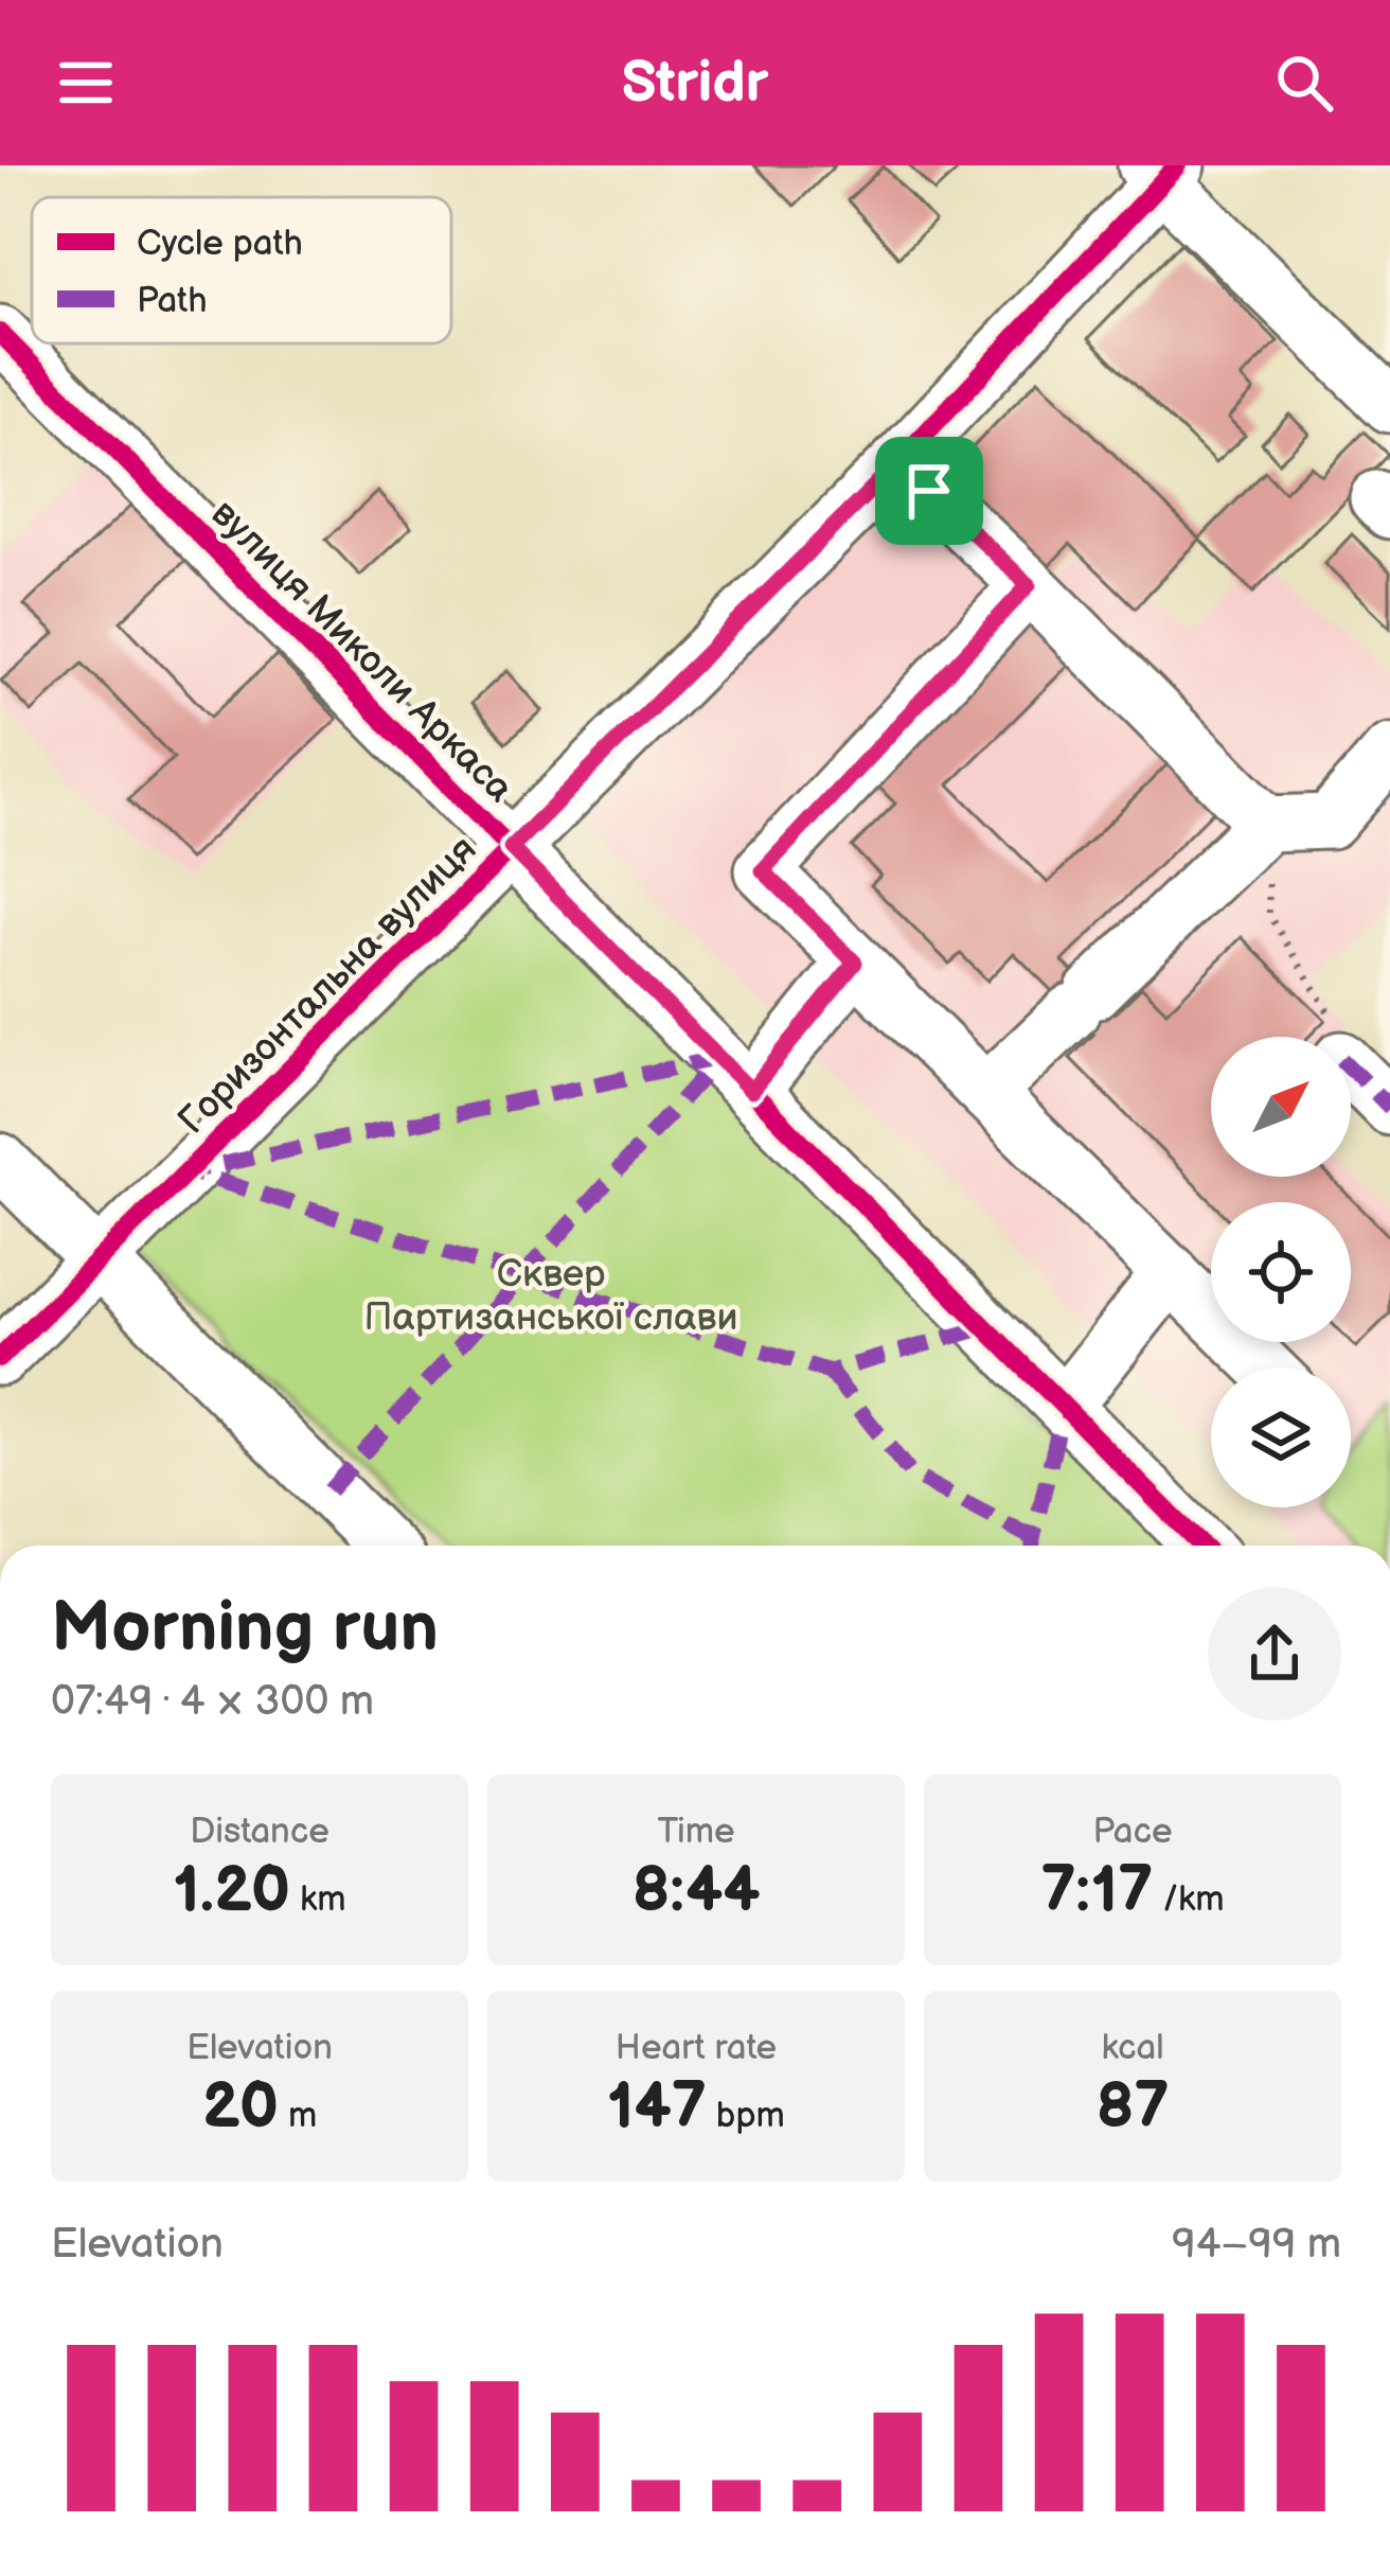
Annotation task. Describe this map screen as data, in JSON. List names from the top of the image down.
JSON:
{
  "streets": {
    "street": ["вулиця Миколи Аркаса", "Горизонтальна вулиця"]
  },
  "crossings": [
    ["вулиця Миколи Аркаса", "Горизонтальна вулиця"]
  ],
  "parks": ["Сквер Партизанської слави"],
  "legend": ["Cycle path", "Path"],
  "north": "top right",
  "page": {
    "header": "Stridr",
    "heading": ["Morning run", "07:49 · 4 × 300 m"],
    "stats": [
      ["Distance", "1.20 km"],
      ["Time", "8:44"],
      ["Pace", "7:17 /km"],
      ["Elevation", "20 m"],
      ["Heart rate", "147 bpm"],
      ["kcal", "87"]
    ],
    "chart": ["Elevation", "94–99 m"]
  }
}
